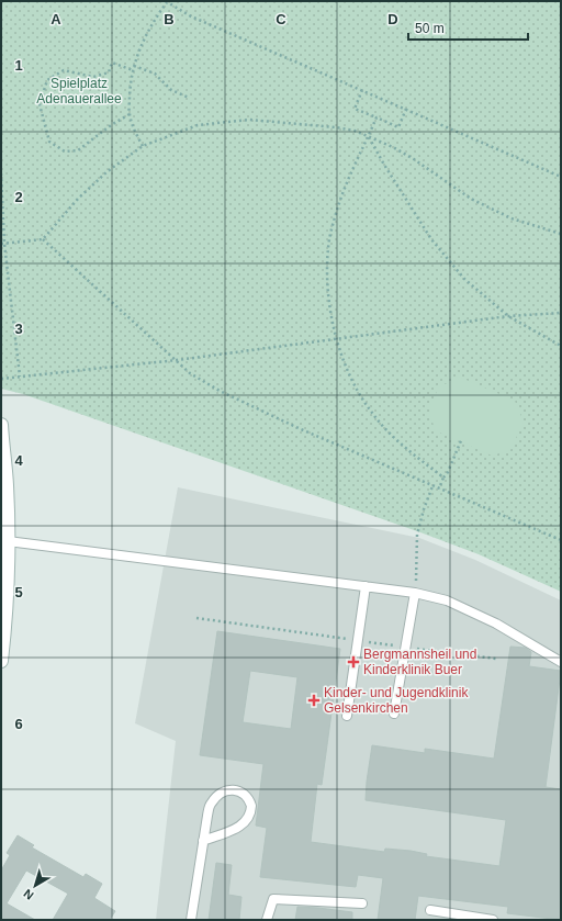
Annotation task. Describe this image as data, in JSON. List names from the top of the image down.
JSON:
{
  "parks": ["Spielplatz Adenauerallee"],
  "places": {
    "health": ["Bergmannsheil und Kinderklinik Buer", "Kinder- und Jugendklinik Gelsenkirchen"]
  },
  "scale_bar": "50 m",
  "north": "bottom left",
  "grid": {
    "columns": [
      "A",
      "B",
      "C",
      "D"
    ],
    "rows": [
      "1",
      "2",
      "3",
      "4",
      "5",
      "6"
    ]
  }
}
